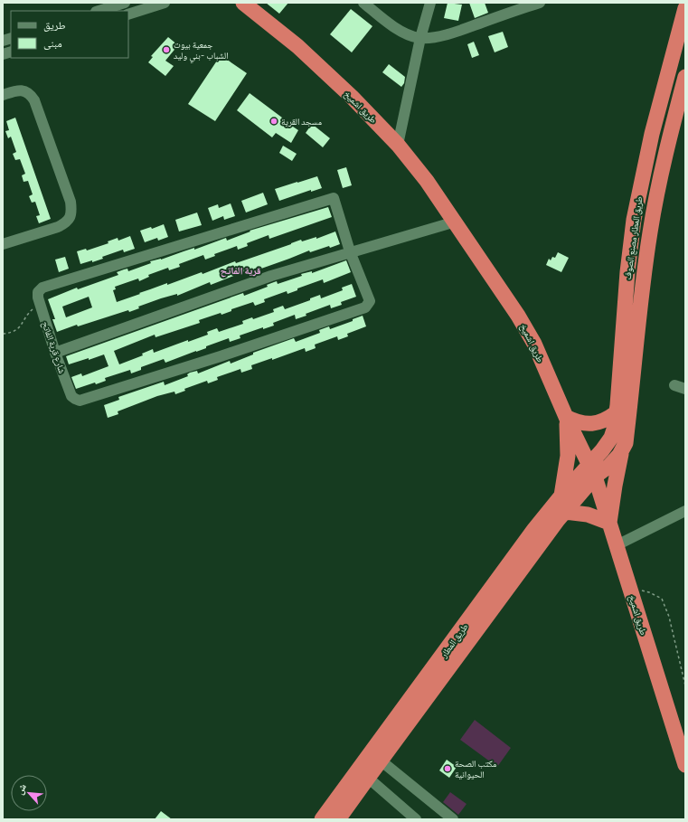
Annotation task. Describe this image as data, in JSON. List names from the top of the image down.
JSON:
{
  "streets": {
    "highway": ["طريق اشميخ", "طريق المطار مصنع الصوف", "طريق المطار"],
    "street": ["شارع قرية الفاتح"]
  },
  "crossings": [
    ["طريق اشميخ", "طريق المطار مصنع الصوف"],
    ["طريق اشميخ", "طريق المطار"],
    ["طريق المطار مصنع الصوف", "طريق المطار"]
  ],
  "districts": ["قرية الفاتح"],
  "places": ["جمعية بيوت الشباب -بني وليد", "مسجد القرية", "مكتب الصحة الحيوانية"],
  "legend": ["طريق", "مبنى"],
  "north": "top left"
}
